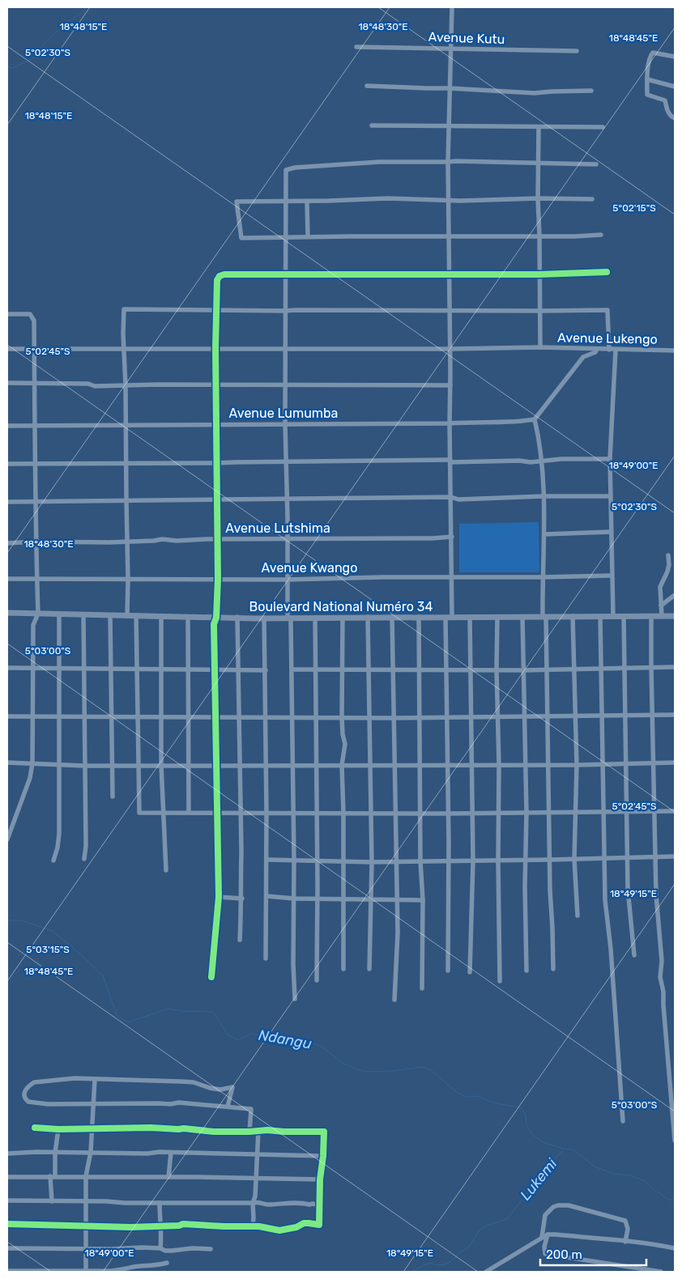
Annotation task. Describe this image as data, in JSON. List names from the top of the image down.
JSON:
{
  "streets": {
    "main road": ["Boulevard National Numéro 34"],
    "street": [
      "Avenue Kutu",
      "Avenue Lukengo",
      "Avenue Lumumba",
      "Avenue Lutshima",
      "Avenue Kwango"
    ]
  },
  "water": ["Ndangu", "Lukemi"],
  "scale_bar": "200 m",
  "coordinates": [
    "18°48'15\"E",
    "18°48'30\"E",
    "18°48'45\"E",
    "5°02'30\"S",
    "5°02'15\"S",
    "5°02'45\"S",
    "18°49'00\"E",
    "5°03'00\"S",
    "18°49'15\"E",
    "5°03'15\"S"
  ]
}
